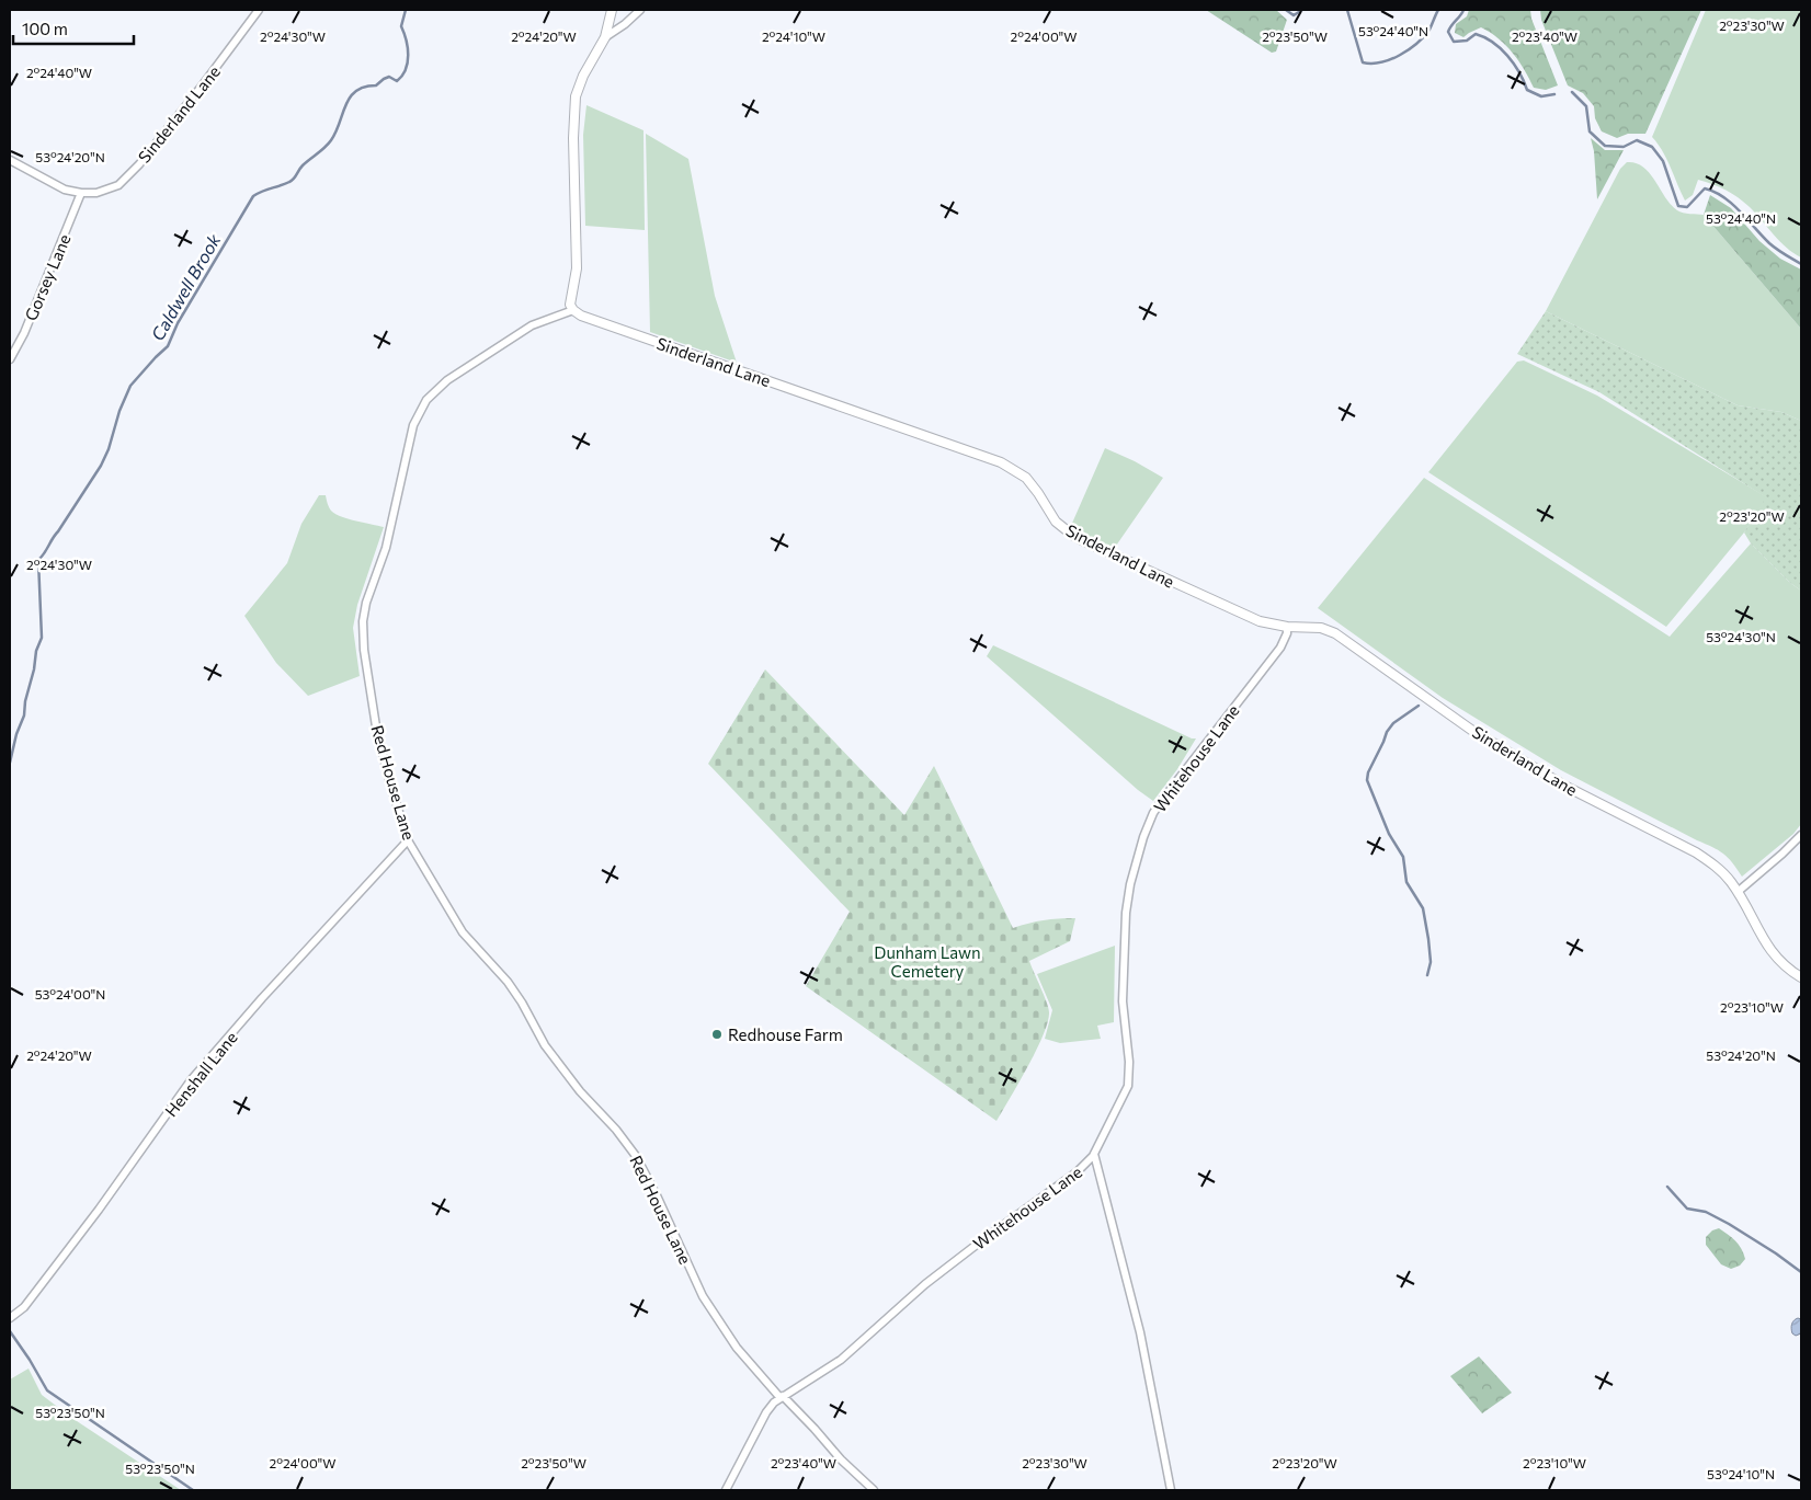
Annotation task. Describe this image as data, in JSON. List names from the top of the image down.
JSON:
{
  "streets": {
    "street": [
      "Sinderland Lane",
      "Gorsey Lane",
      "Whitehouse Lane",
      "Red House Lane",
      "Henshall Lane"
    ]
  },
  "crossings": [
    ["Sinderland Lane", "Gorsey Lane"],
    ["Sinderland Lane", "Whitehouse Lane"],
    ["Sinderland Lane", "Red House Lane"],
    ["Whitehouse Lane", "Red House Lane"],
    ["Red House Lane", "Henshall Lane"]
  ],
  "water": ["Caldwell Brook"],
  "parks": ["Dunham Lawn Cemetery"],
  "places": ["Redhouse Farm"],
  "scale_bar": "100 m",
  "coordinates": [
    "2°23'30\"W",
    "53°24'40\"N",
    "2°24'30\"W",
    "2°24'20\"W",
    "2°24'10\"W",
    "2°24'00\"W",
    "2°23'50\"W",
    "2°23'40\"W",
    "2°24'40\"W",
    "53°24'20\"N",
    "2°23'20\"W",
    "53°24'30\"N",
    "53°24'00\"N",
    "2°23'10\"W",
    "53°23'50\"N",
    "53°24'10\"N"
  ]
}
